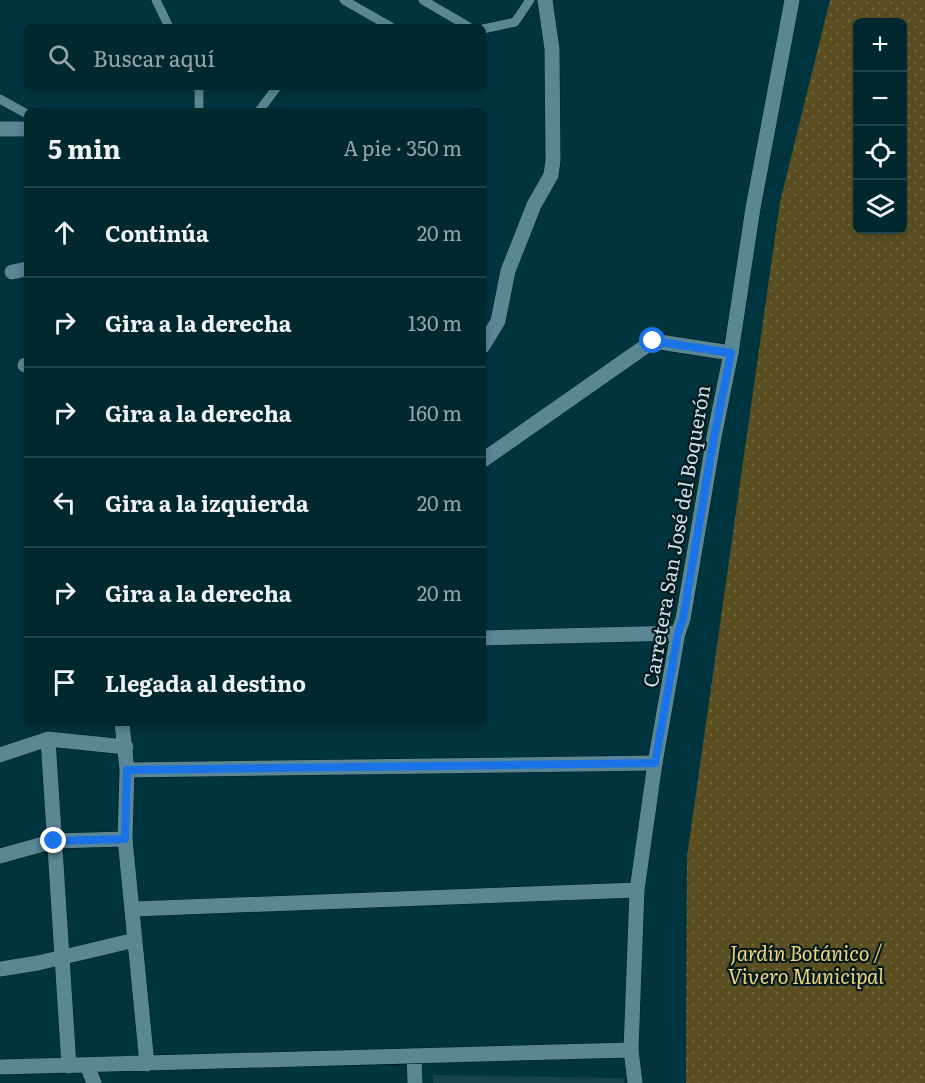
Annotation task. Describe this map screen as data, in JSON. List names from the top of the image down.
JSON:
{
  "streets": {
    "street": ["Carretera San José del Boquerón"]
  },
  "parks": ["Jardín Botánico / Vivero Municipal"],
  "page": {
    "map_buttons": ["+", "−"],
    "search": "Buscar aquí",
    "heading": ["5 min", "A pie · 350 m"],
    "list": [
      ["Continúa", "20 m"],
      ["Gira a la derecha", "130 m"],
      ["Gira a la derecha", "160 m"],
      ["Gira a la izquierda", "20 m"],
      ["Gira a la derecha", "20 m"],
      "Llegada al destino"
    ]
  }
}
